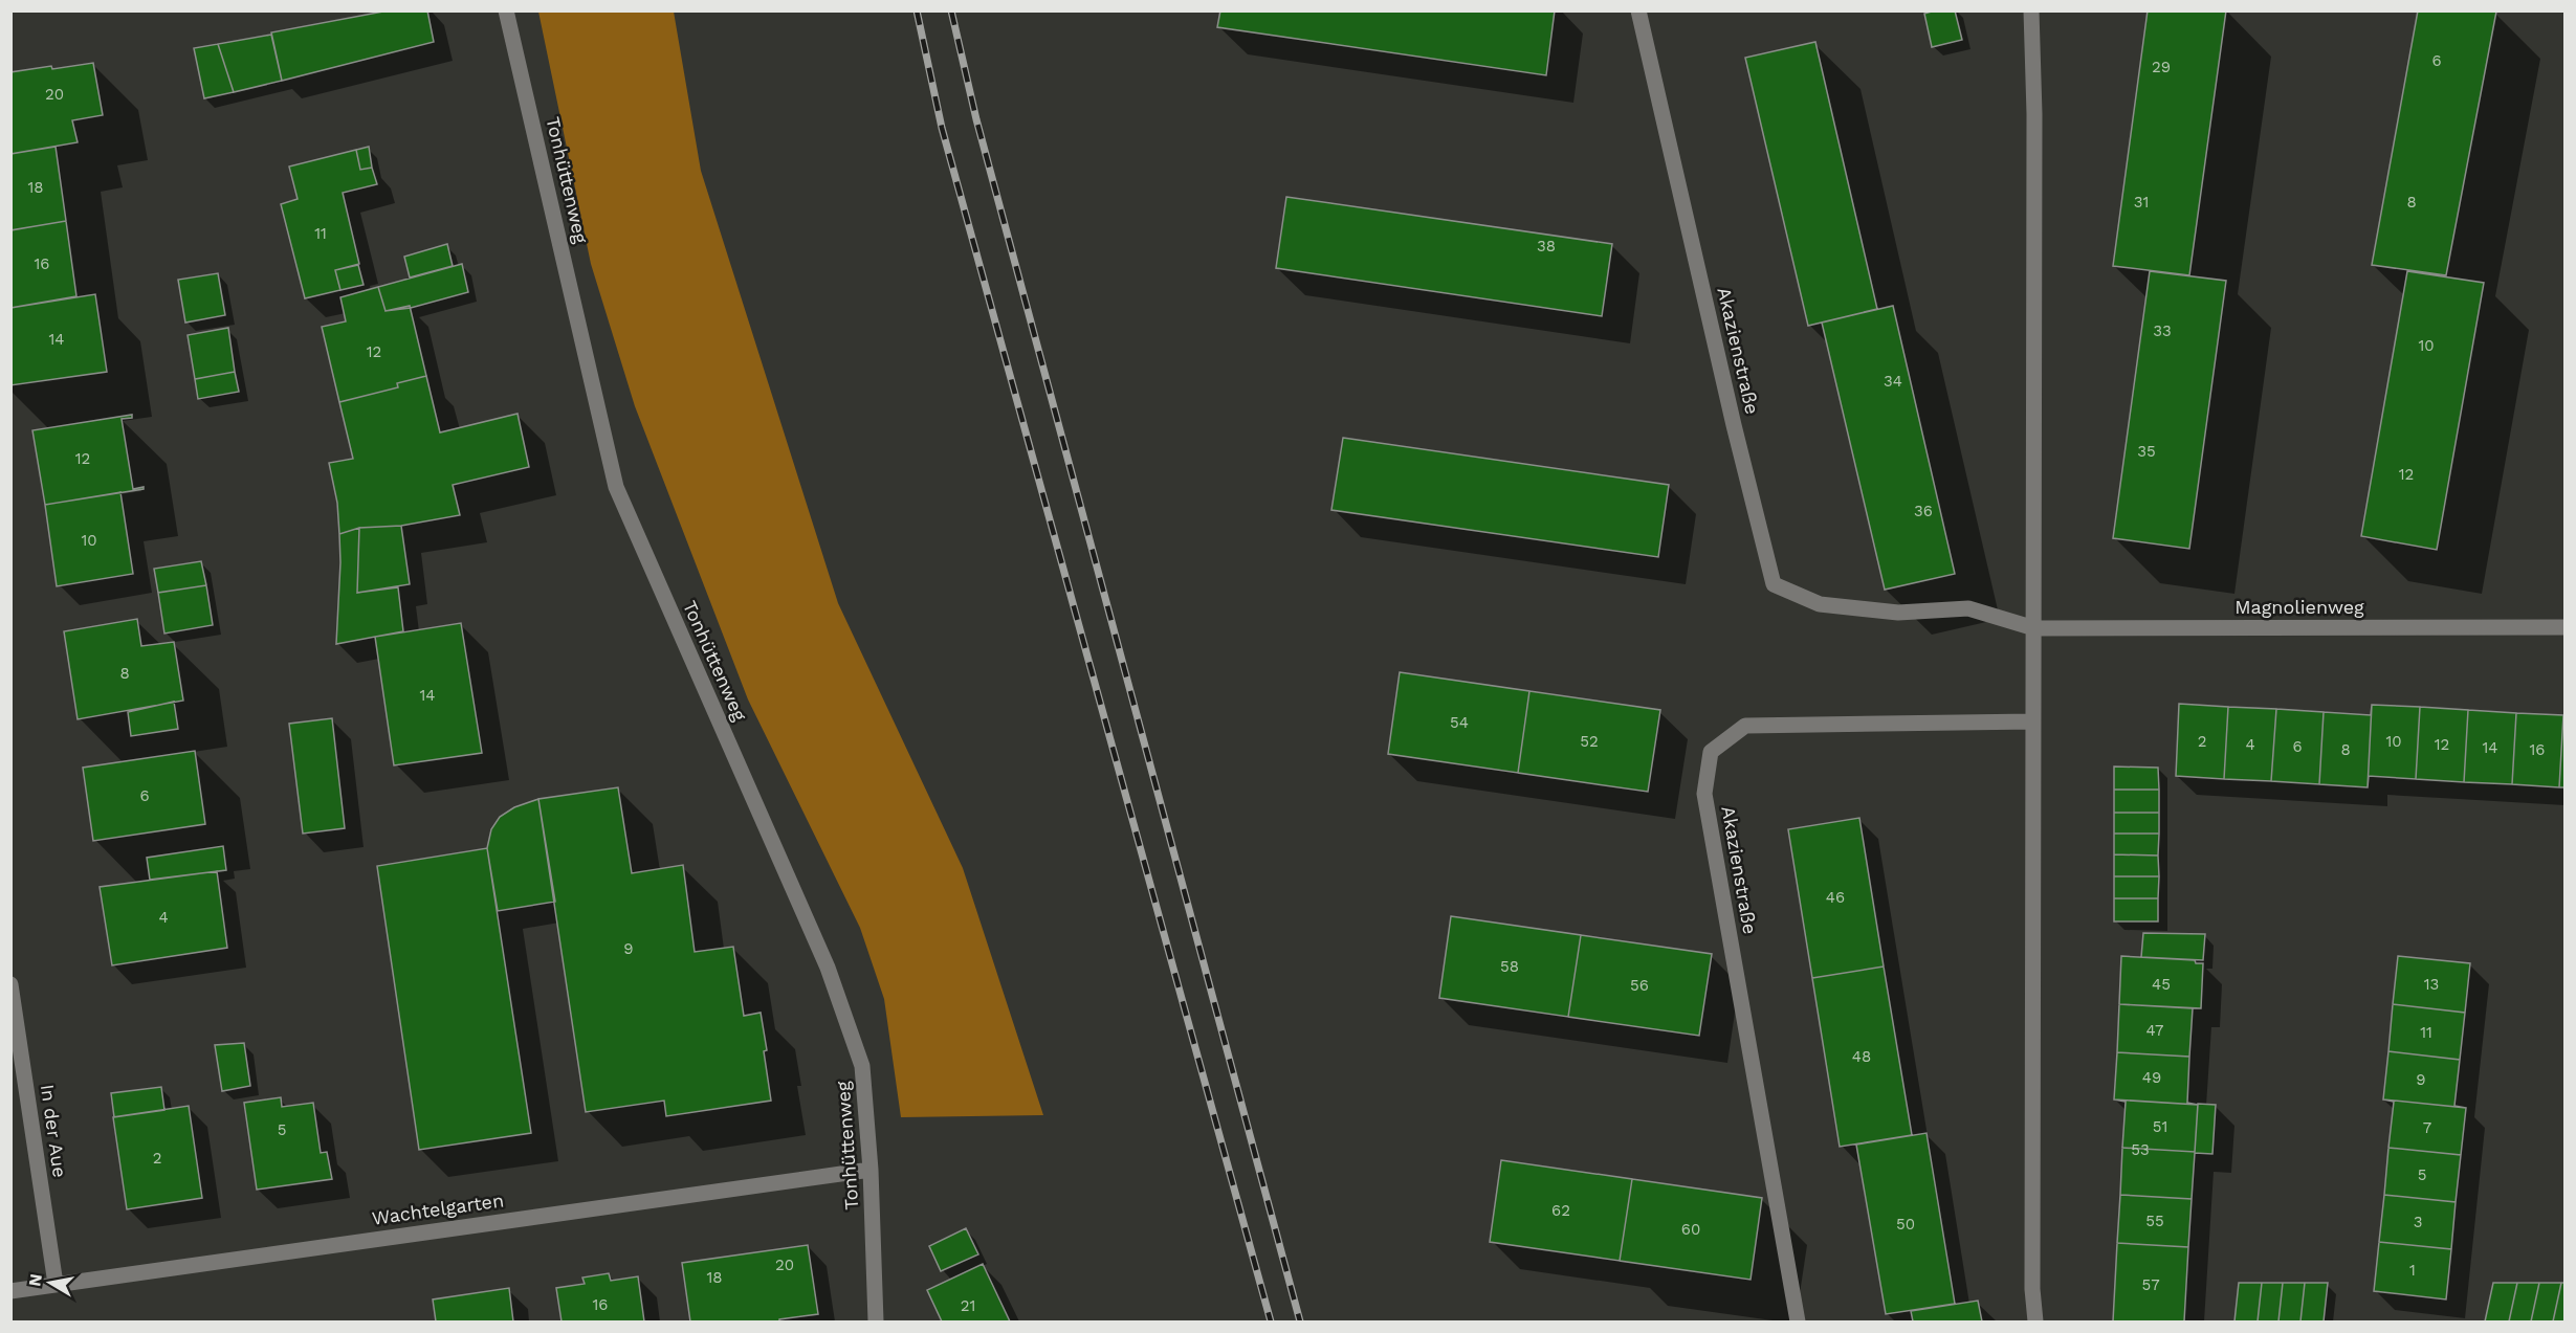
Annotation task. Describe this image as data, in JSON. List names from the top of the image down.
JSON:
{
  "streets": {
    "street": [
      "Tonhüttenweg",
      "Akazienstraße",
      "Magnolienweg",
      "In der Aue",
      "Wachtelgarten"
    ]
  },
  "crossings": [
    ["Tonhüttenweg", "Wachtelgarten"],
    ["Akazienstraße", "Magnolienweg"],
    ["In der Aue", "Wachtelgarten"]
  ],
  "house_numbers": [
    "6",
    "29",
    "20",
    "18",
    "31",
    "8",
    "11",
    "38",
    "16",
    "33",
    "14",
    "10",
    "12",
    "34",
    "35",
    "12",
    "12",
    "36",
    "10",
    "8",
    "14",
    "54",
    "52",
    "2",
    "10",
    "4",
    "12",
    "6",
    "14",
    "8",
    "16",
    "6",
    "46",
    "4",
    "9",
    "58",
    "45",
    "13",
    "56",
    "47",
    "11",
    "48",
    "49",
    "9",
    "51",
    "7",
    "5",
    "53",
    "2",
    "5",
    "62",
    "55",
    "3",
    "50",
    "60",
    "20",
    "1",
    "18",
    "57",
    "16",
    "21"
  ],
  "north": "left"
}
